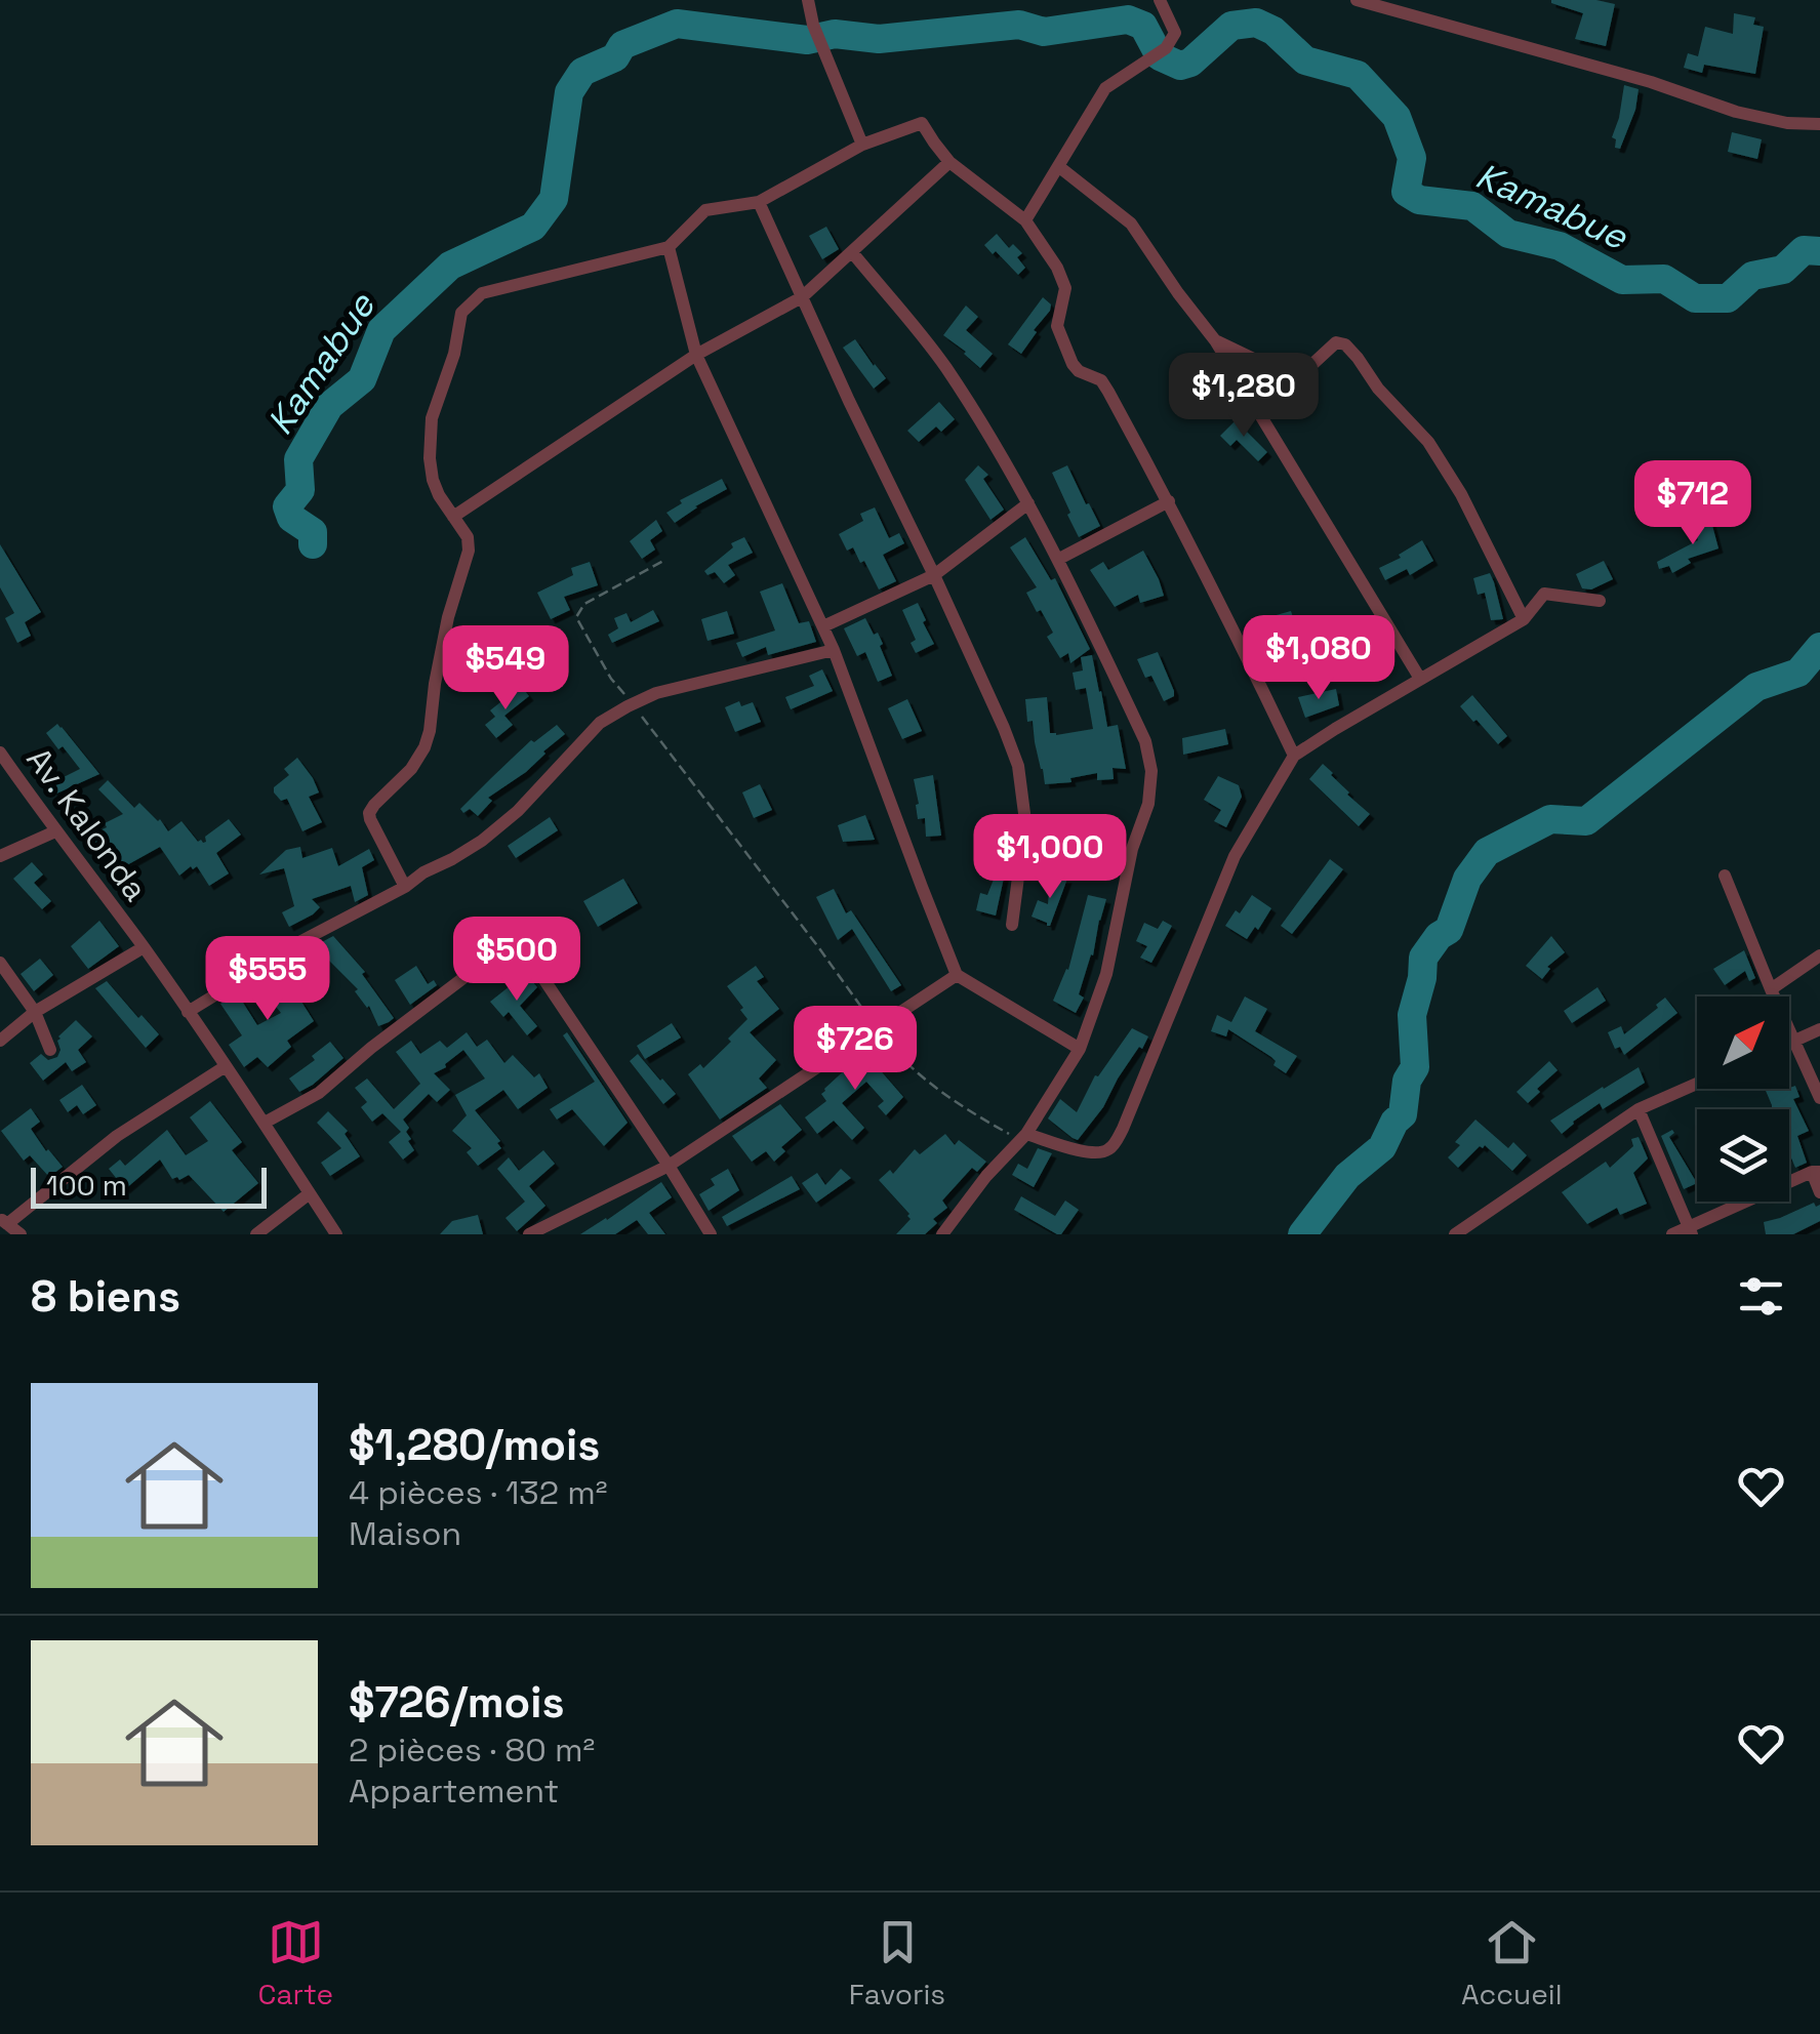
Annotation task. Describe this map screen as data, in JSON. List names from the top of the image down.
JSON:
{
  "streets": {
    "street": ["Av. Kalonda"]
  },
  "water": ["Kamabue"],
  "scale_bar": "100 m",
  "north": "top right",
  "page": {
    "price": [
      "$1,280",
      "$712",
      "$1,080",
      "$549",
      "$1,000",
      "$500",
      "$555",
      "$726"
    ],
    "scale": "100 m",
    "heading": "8 biens",
    "list": [
      {
        "name": "$1,280/mois",
        "note": "4 pièces · 132 m² · Maison"
      },
      {
        "name": "$726/mois",
        "note": "2 pièces · 80 m² · Appartement"
      }
    ],
    "tabs": ["Carte", "Favoris", "Accueil"]
  }
}
